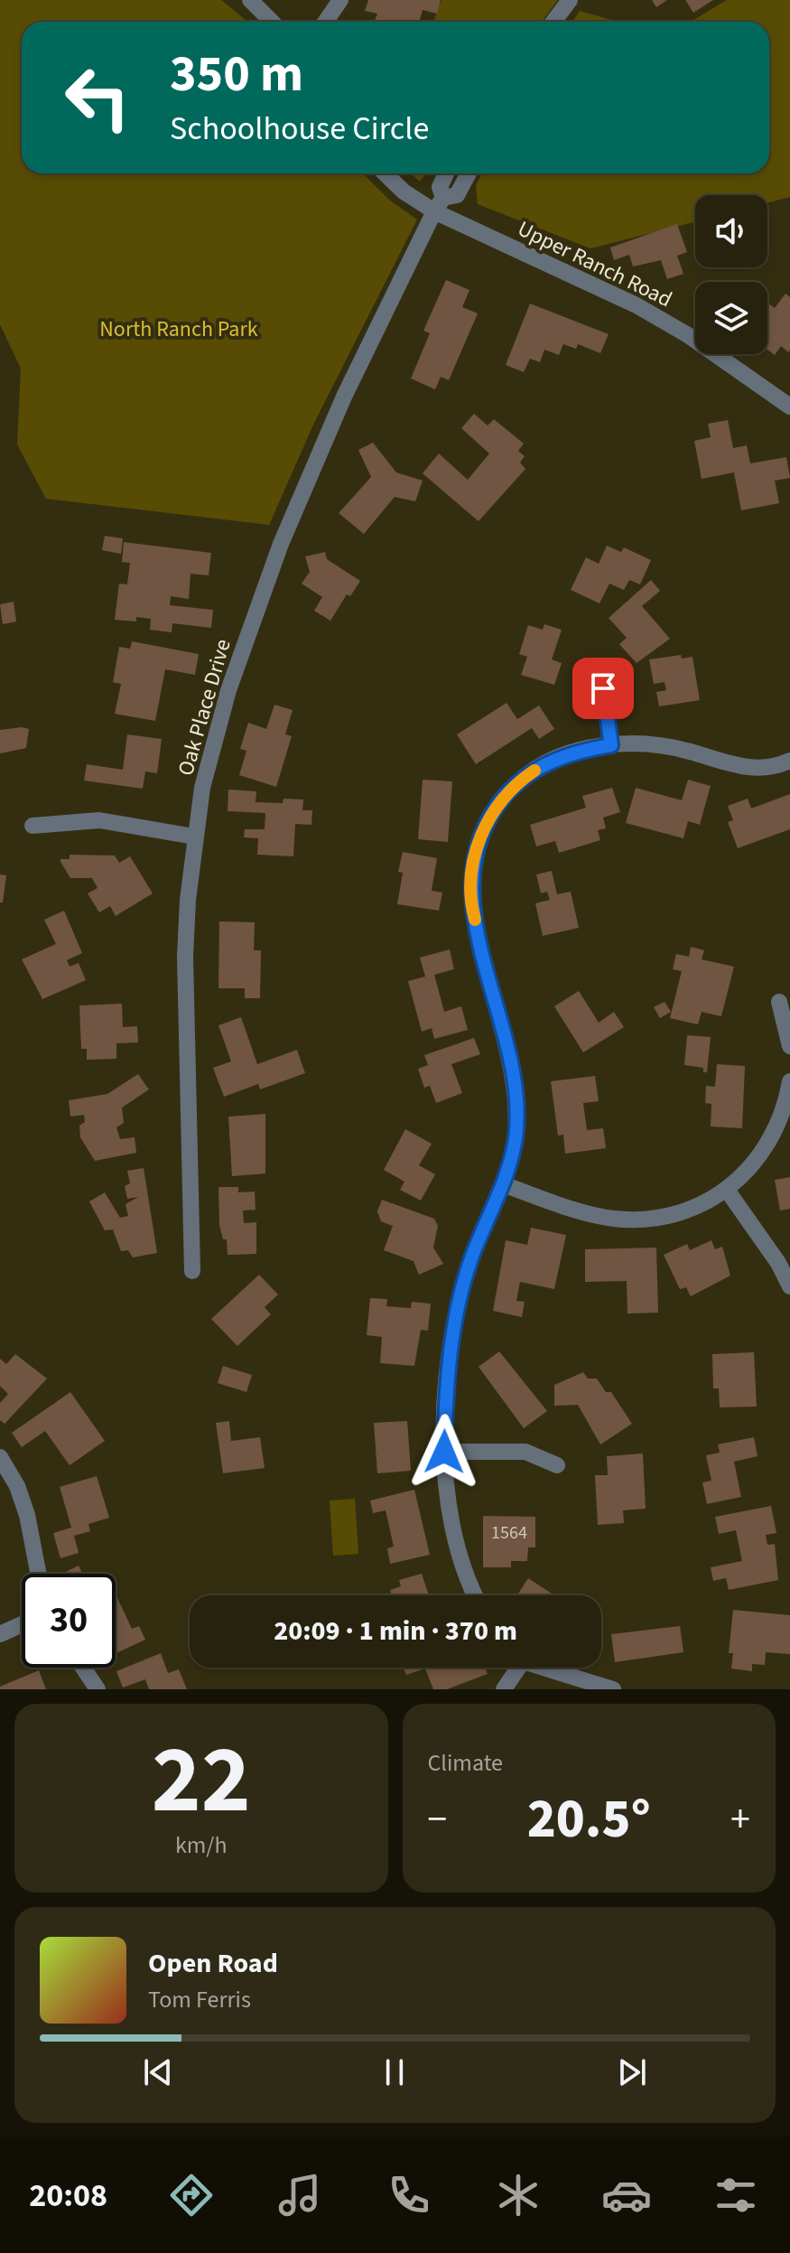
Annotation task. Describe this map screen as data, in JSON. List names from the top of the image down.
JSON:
{
  "streets": {
    "street": ["Upper Ranch Road", "Oak Place Drive"]
  },
  "crossings": [
    ["Upper Ranch Road", "Oak Place Drive"]
  ],
  "parks": ["North Ranch Park"],
  "house_numbers": ["1564"],
  "page": {
    "turn": ["350 m", "Schoolhouse Circle"],
    "limit": "30",
    "trip": "20:09 · 1 min · 370 m",
    "tile": [
      ["22", "km/h"],
      "Climate"
    ],
    "heat": ["−", "20.5°", "+"],
    "song": ["Open Road", "Tom Ferris"],
    "tabs": "20:08"
  }
}
